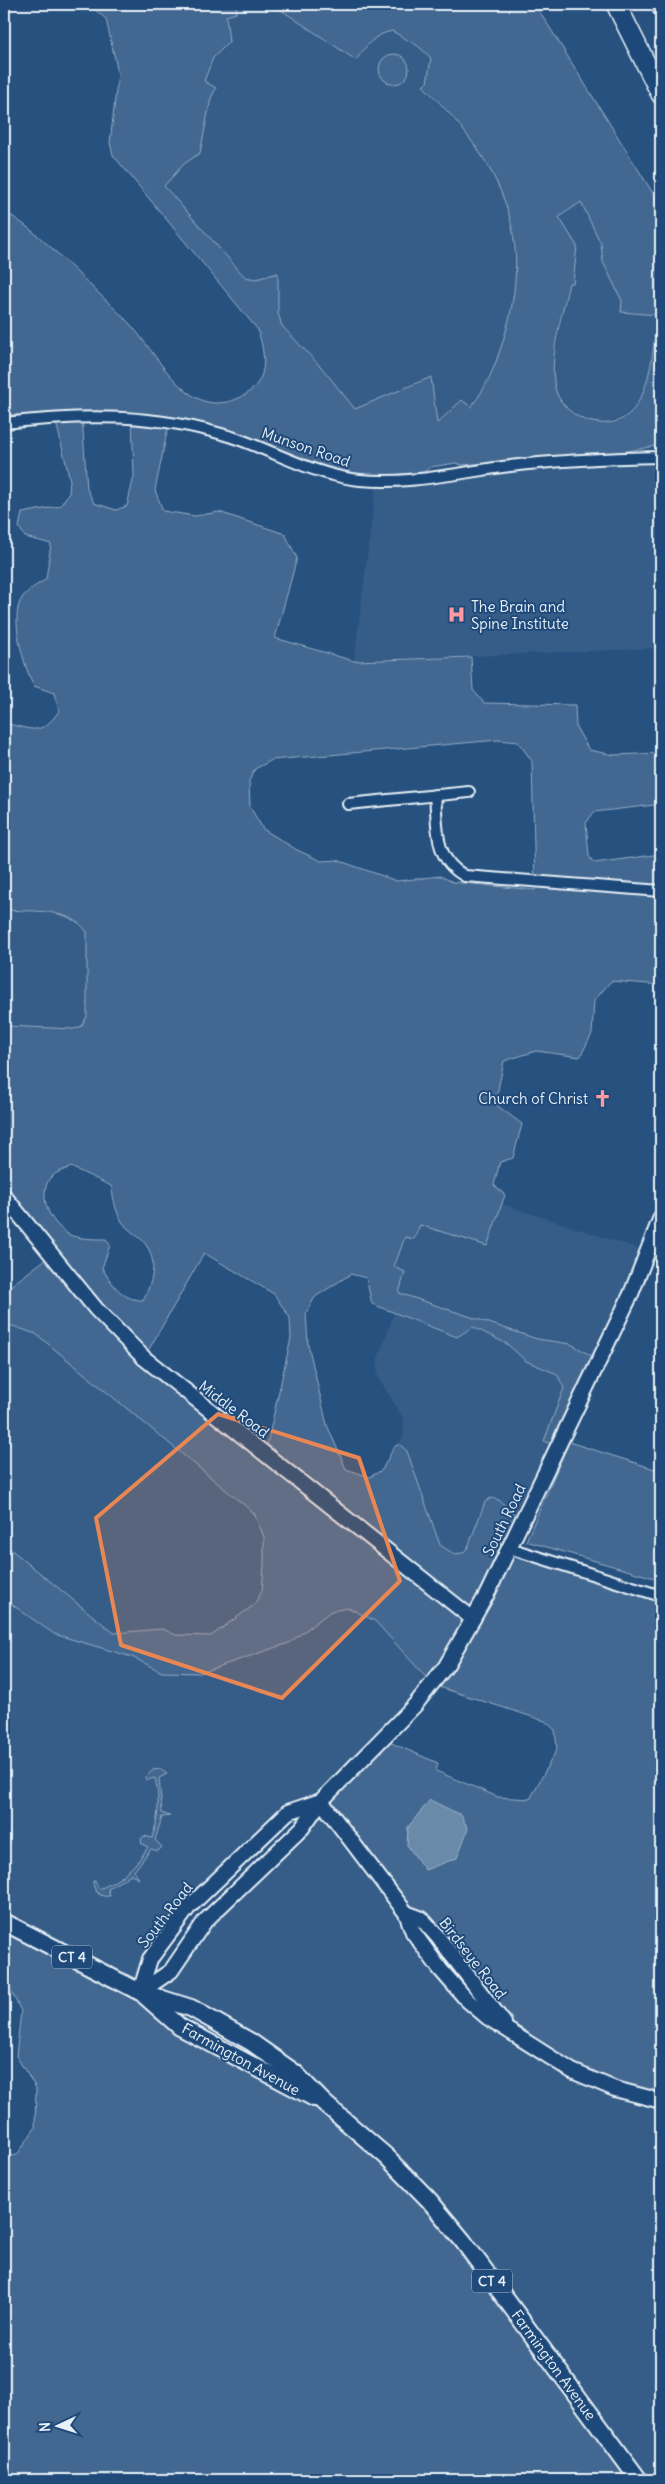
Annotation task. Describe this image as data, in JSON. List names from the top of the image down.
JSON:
{
  "streets": {
    "main road": [
      "Middle Road",
      "South Road",
      "CT 4",
      "Birdseye Road",
      "Farmington Avenue"
    ],
    "street": ["Munson Road"]
  },
  "crossings": [
    ["Middle Road", "South Road"],
    ["South Road", "Birdseye Road"],
    ["South Road", "Farmington Avenue"]
  ],
  "places": {
    "hospital": ["The Brain and Spine Institute"],
    "church": ["Church of Christ"]
  },
  "north": "left"
}
